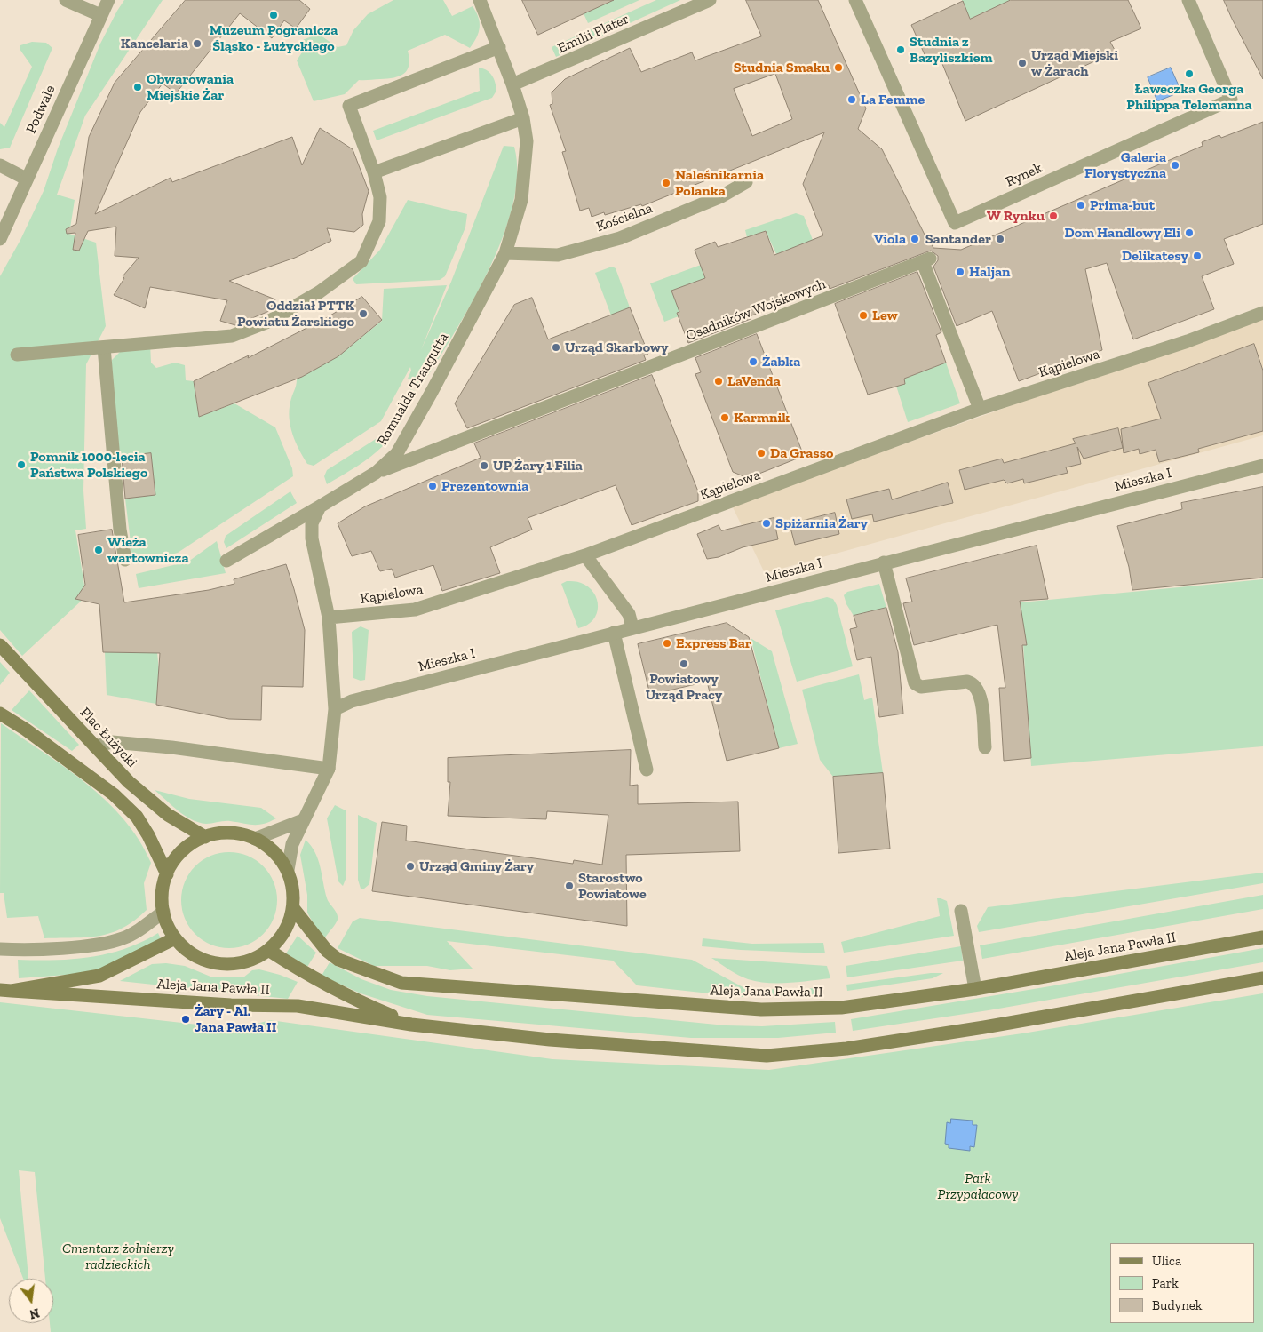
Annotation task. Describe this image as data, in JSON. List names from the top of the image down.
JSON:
{
  "streets": {
    "street": [
      "Emilii Plater",
      "Podwale",
      "Rynek",
      "Kościelna",
      "Osadników Wojskowych",
      "Kąpielowa",
      "Romualda Traugutta",
      "Mieszka I",
      "Plac Łużycki",
      "Aleja Jana Pawła II"
    ]
  },
  "crossings": [
    ["Emilii Plater", "Romualda Traugutta"],
    ["Kościelna", "Romualda Traugutta"],
    ["Osadników Wojskowych", "Kąpielowa"],
    ["Osadników Wojskowych", "Romualda Traugutta"],
    ["Plac Łużycki", "Aleja Jana Pawła II"]
  ],
  "parks": ["Park Przypałacowy", "Cmentarz żołnierzy radzieckich"],
  "places": [
    "Muzeum Pogranicza Śląsko - Łużyckiego",
    "Kancelaria",
    "Studnia z Bazyliszkiem",
    "Urząd Miejski w Żarach",
    "Studnia Smaku",
    "Ławeczka Georga Philippa Telemanna",
    "Obwarowania Miejskie Żar",
    "La Femme",
    "Galeria Florystyczna",
    "Naleśnikarnia Polanka",
    "Prima-but",
    "W Rynku",
    "Dom Handlowy Eli",
    "Viola",
    "Santander",
    "Delikatesy",
    "Haljan",
    "Oddział PTTK Powiatu Żarskiego",
    "Lew",
    "Urząd Skarbowy",
    "Żabka",
    "LaVenda",
    "Karmnik",
    "Da Grasso",
    "Pomnik 1000-lecia Państwa Polskiego",
    "UP Żary 1 Filia",
    "Prezentownia",
    "Spiżarnia Żary",
    "Wieża wartownicza",
    "Express Bar",
    "Powiatowy Urząd Pracy",
    "Urząd Gminy Żary",
    "Starostwo Powiatowe",
    "Żary - Al. Jana Pawła II"
  ],
  "legend": ["Ulica", "Park", "Budynek"],
  "north": "bottom"
}
